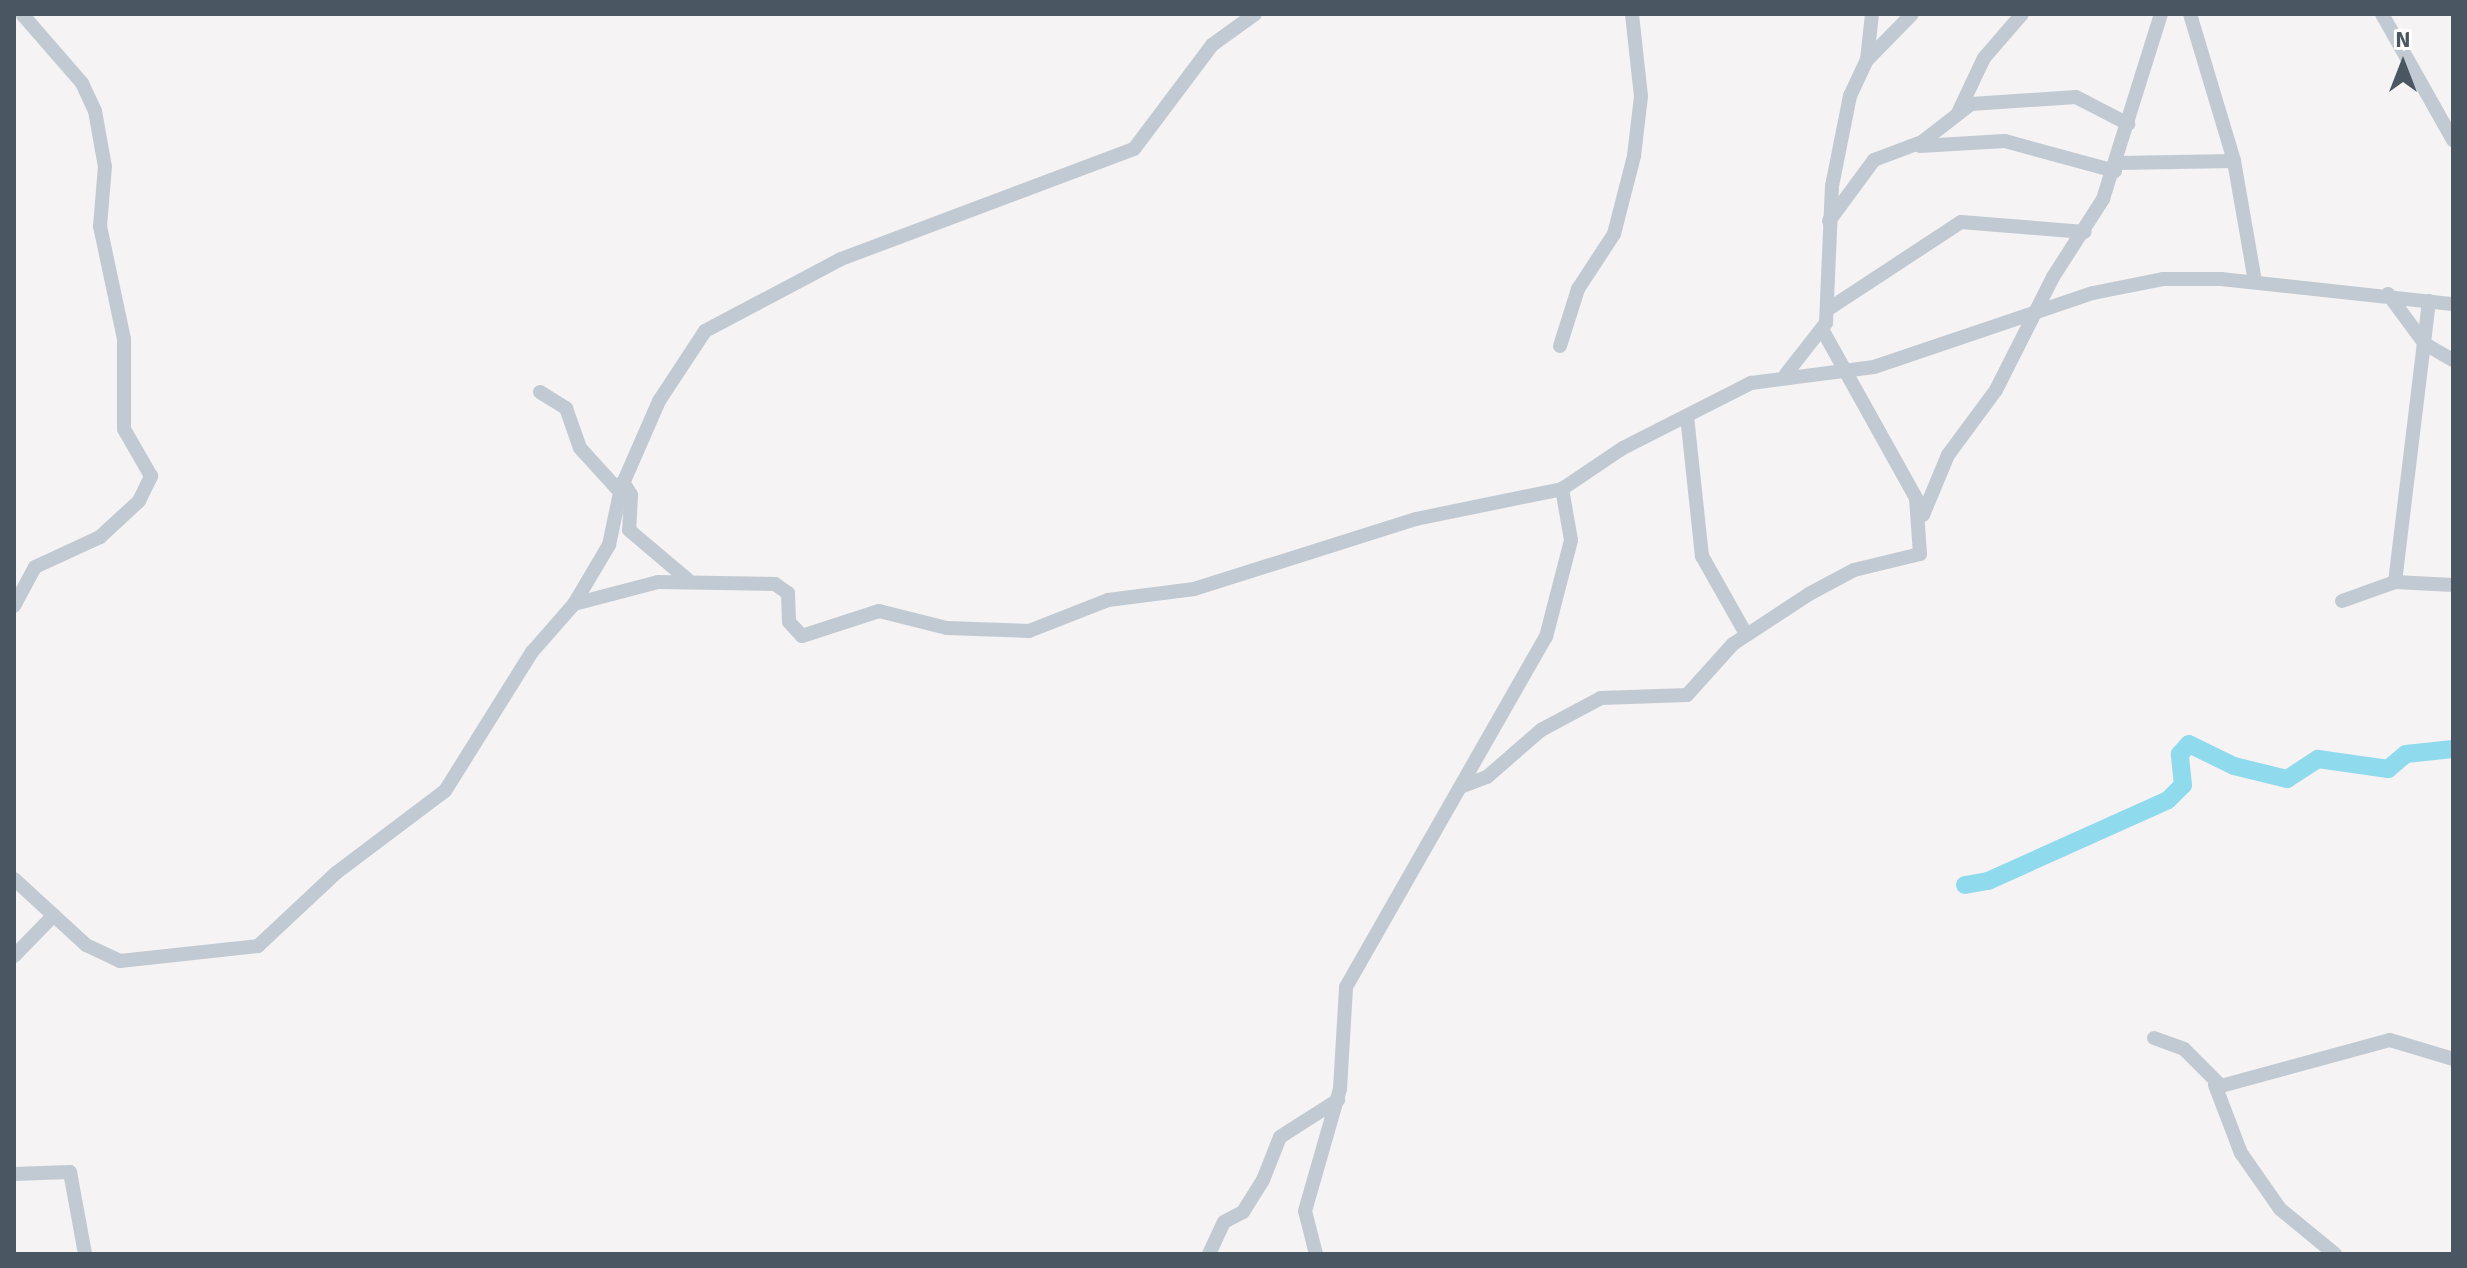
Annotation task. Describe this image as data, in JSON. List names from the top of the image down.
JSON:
{
  "north": "top"
}
